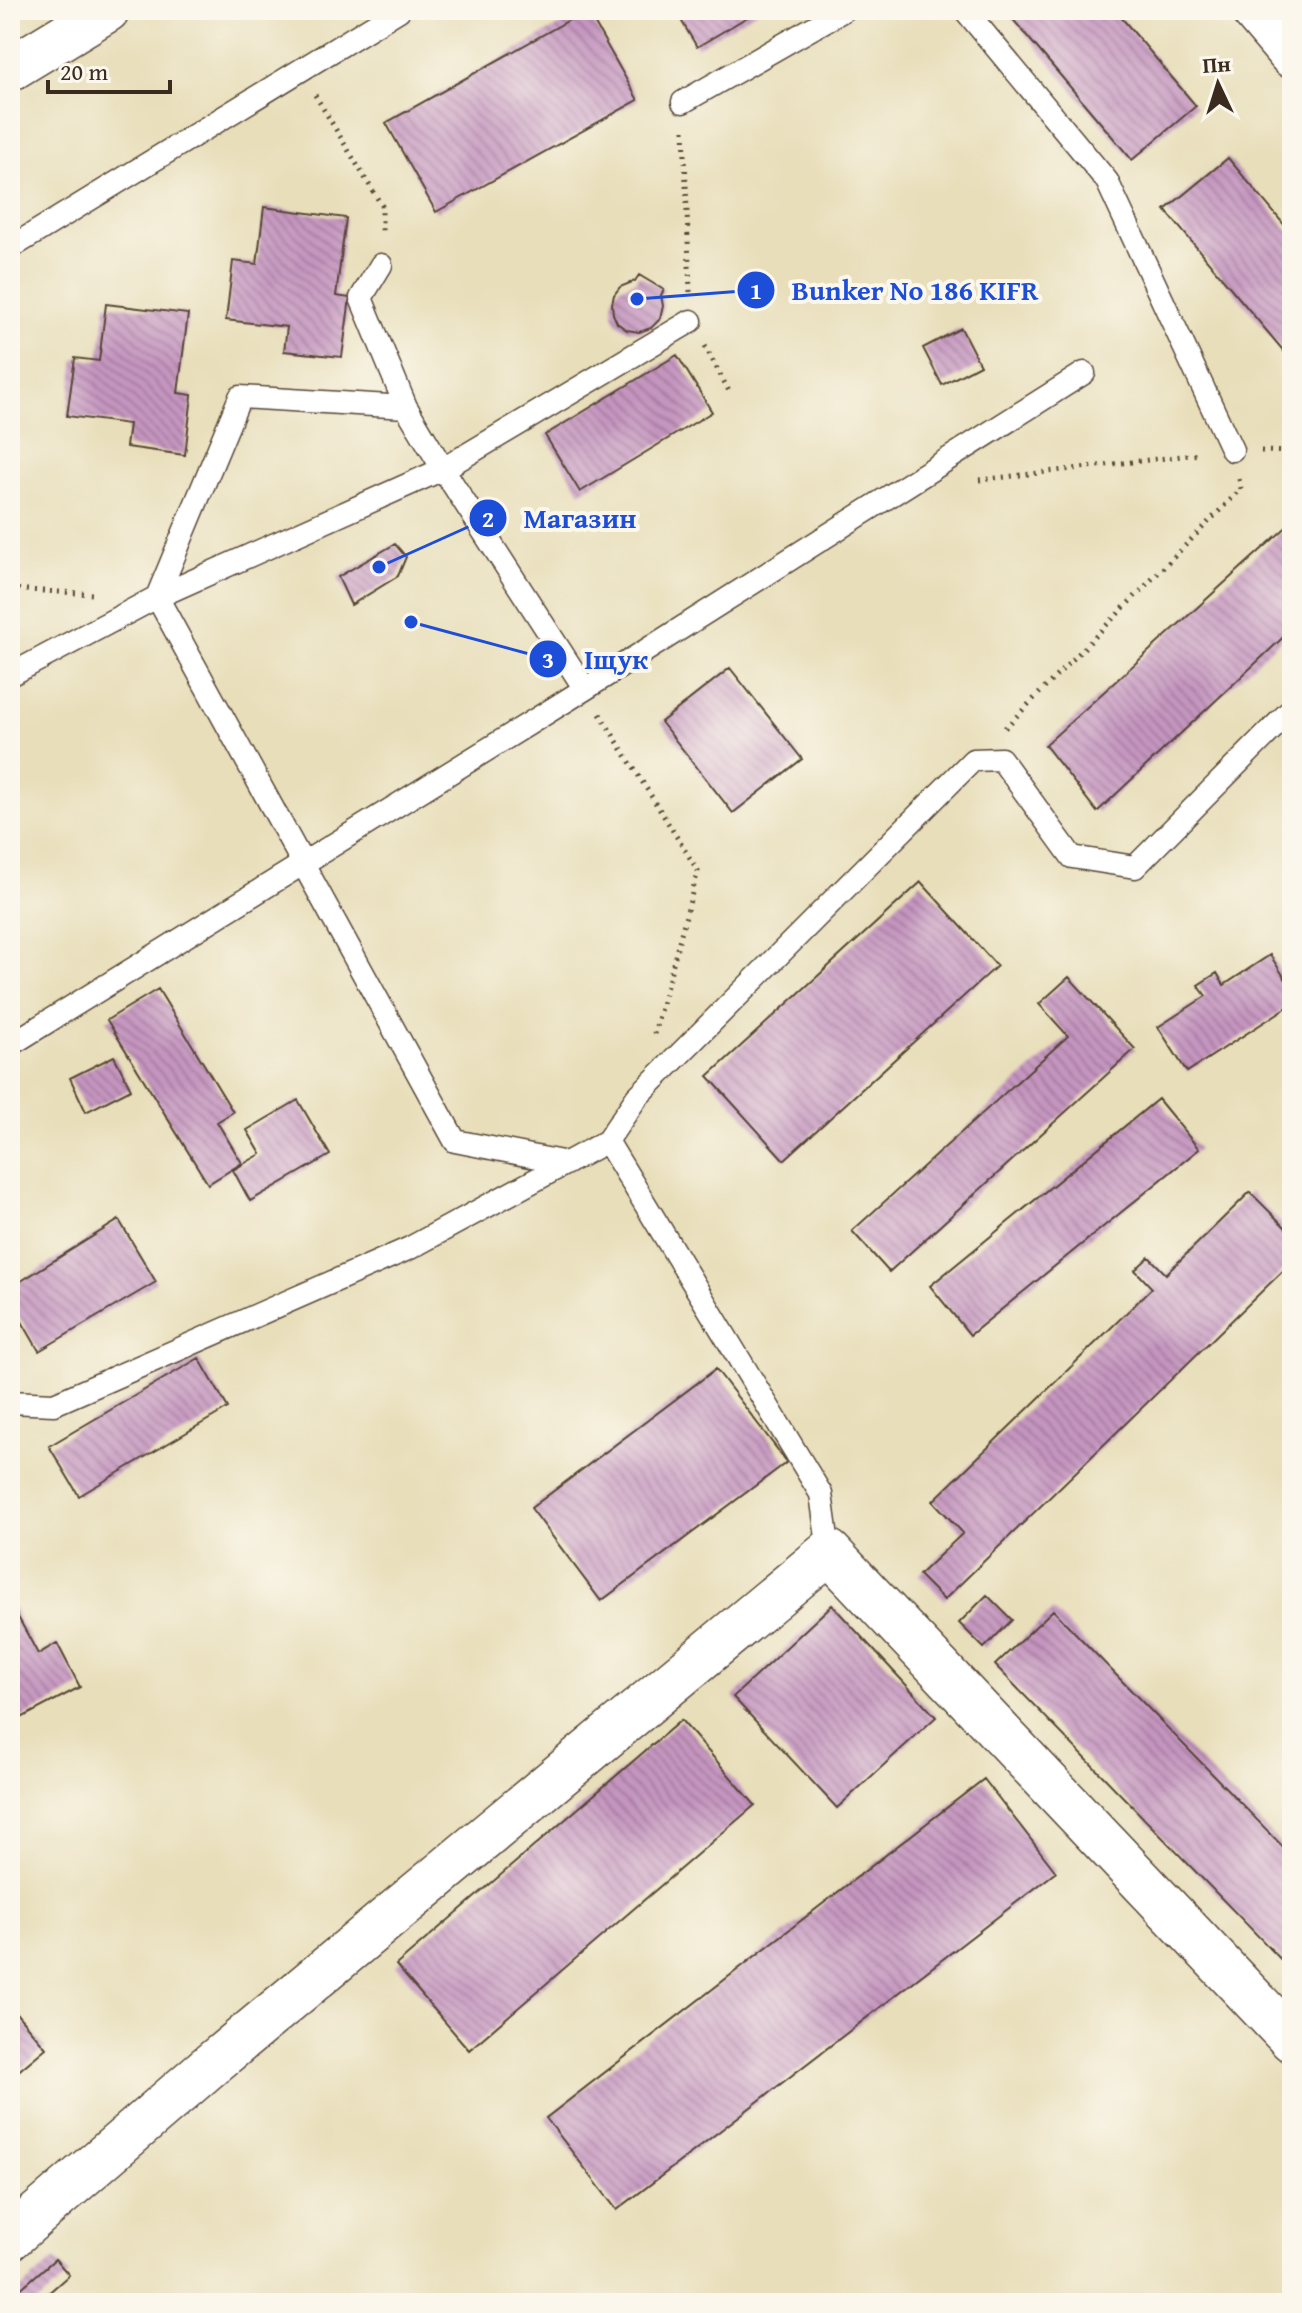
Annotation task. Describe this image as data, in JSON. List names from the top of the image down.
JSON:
{
  "places": ["Bunker No 186 KIFR", "Магазин", "Іщук"],
  "scale_bar": "20 m",
  "north": "top"
}
